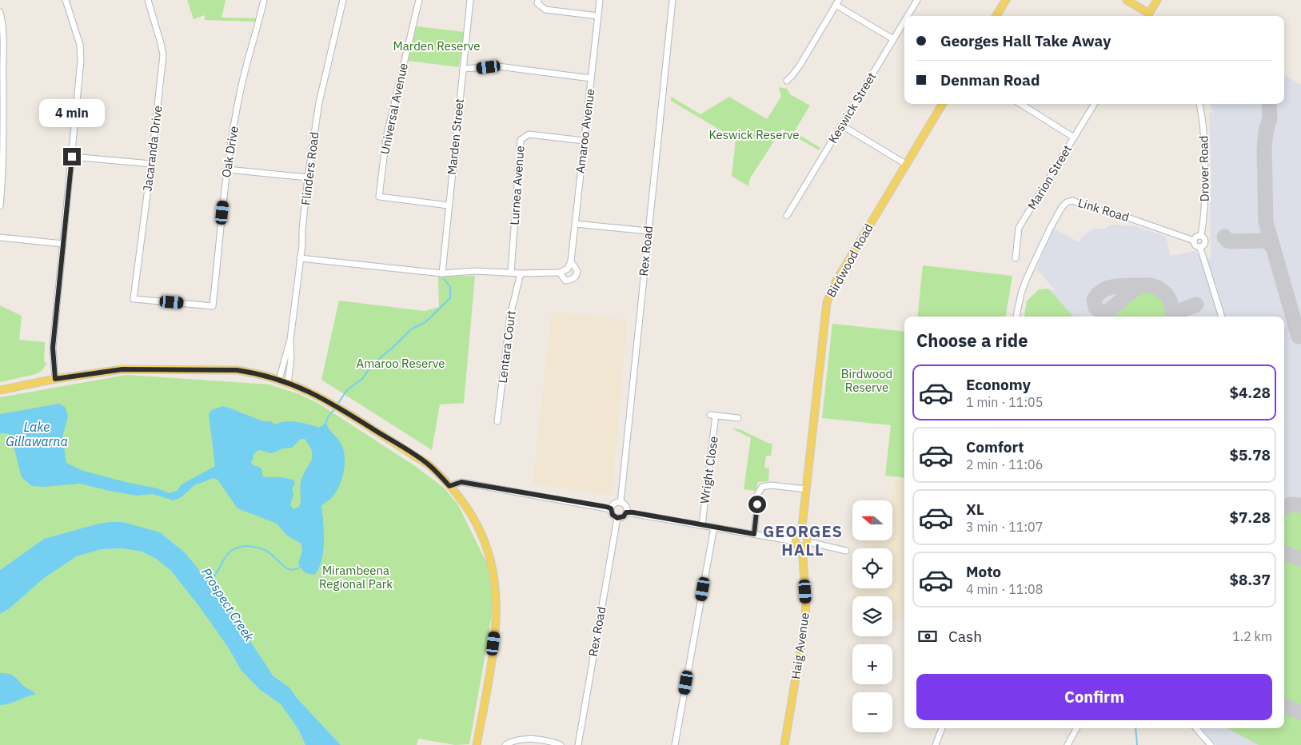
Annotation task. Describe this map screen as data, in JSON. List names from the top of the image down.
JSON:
{
  "streets": {
    "main road": ["Birdwood Road", "Haig Avenue"],
    "street": [
      "Keswick Street",
      "Universal Avenue",
      "Amaroo Avenue",
      "Marden Street",
      "Jacaranda Drive",
      "Oak Drive",
      "Flinders Road",
      "Drover Road",
      "Marion Street",
      "Lurnea Avenue",
      "Link Road",
      "Rex Road",
      "Lentara Court",
      "Wright Close"
    ]
  },
  "crossings": [
    ["Universal Avenue", "Marden Street"],
    ["Amaroo Avenue", "Marden Street"],
    ["Amaroo Avenue", "Flinders Road"],
    ["Amaroo Avenue", "Lurnea Avenue"],
    ["Amaroo Avenue", "Lentara Court"],
    ["Jacaranda Drive", "Oak Drive"],
    ["Drover Road", "Link Road"],
    ["Birdwood Road", "Haig Avenue"]
  ],
  "districts": ["GEORGES HALL"],
  "water": ["Lake Gillawarna", "Prospect Creek"],
  "parks": [
    "Marden Reserve",
    "Keswick Reserve",
    "Amaroo Reserve",
    "Birdwood Reserve",
    "Mirambeena Regional Park"
  ],
  "north": "left",
  "page": {
    "banner": ["Georges Hall Take Away", "Denman Road"],
    "bubble": "4 min",
    "heading": "Choose a ride",
    "list": [
      {
        "name": "Economy",
        "note": "1 min · 11:05",
        "value": "$4.28"
      },
      {
        "name": "Comfort",
        "note": "2 min · 11:06",
        "value": "$5.78"
      },
      {
        "name": "XL",
        "note": "3 min · 11:07",
        "value": "$7.28"
      },
      {
        "name": "Moto",
        "note": "4 min · 11:08",
        "value": "$8.37"
      }
    ],
    "map_buttons": ["+", "−"],
    "pay": ["Cash", "1.2 km"],
    "buttons": "Confirm"
  }
}
